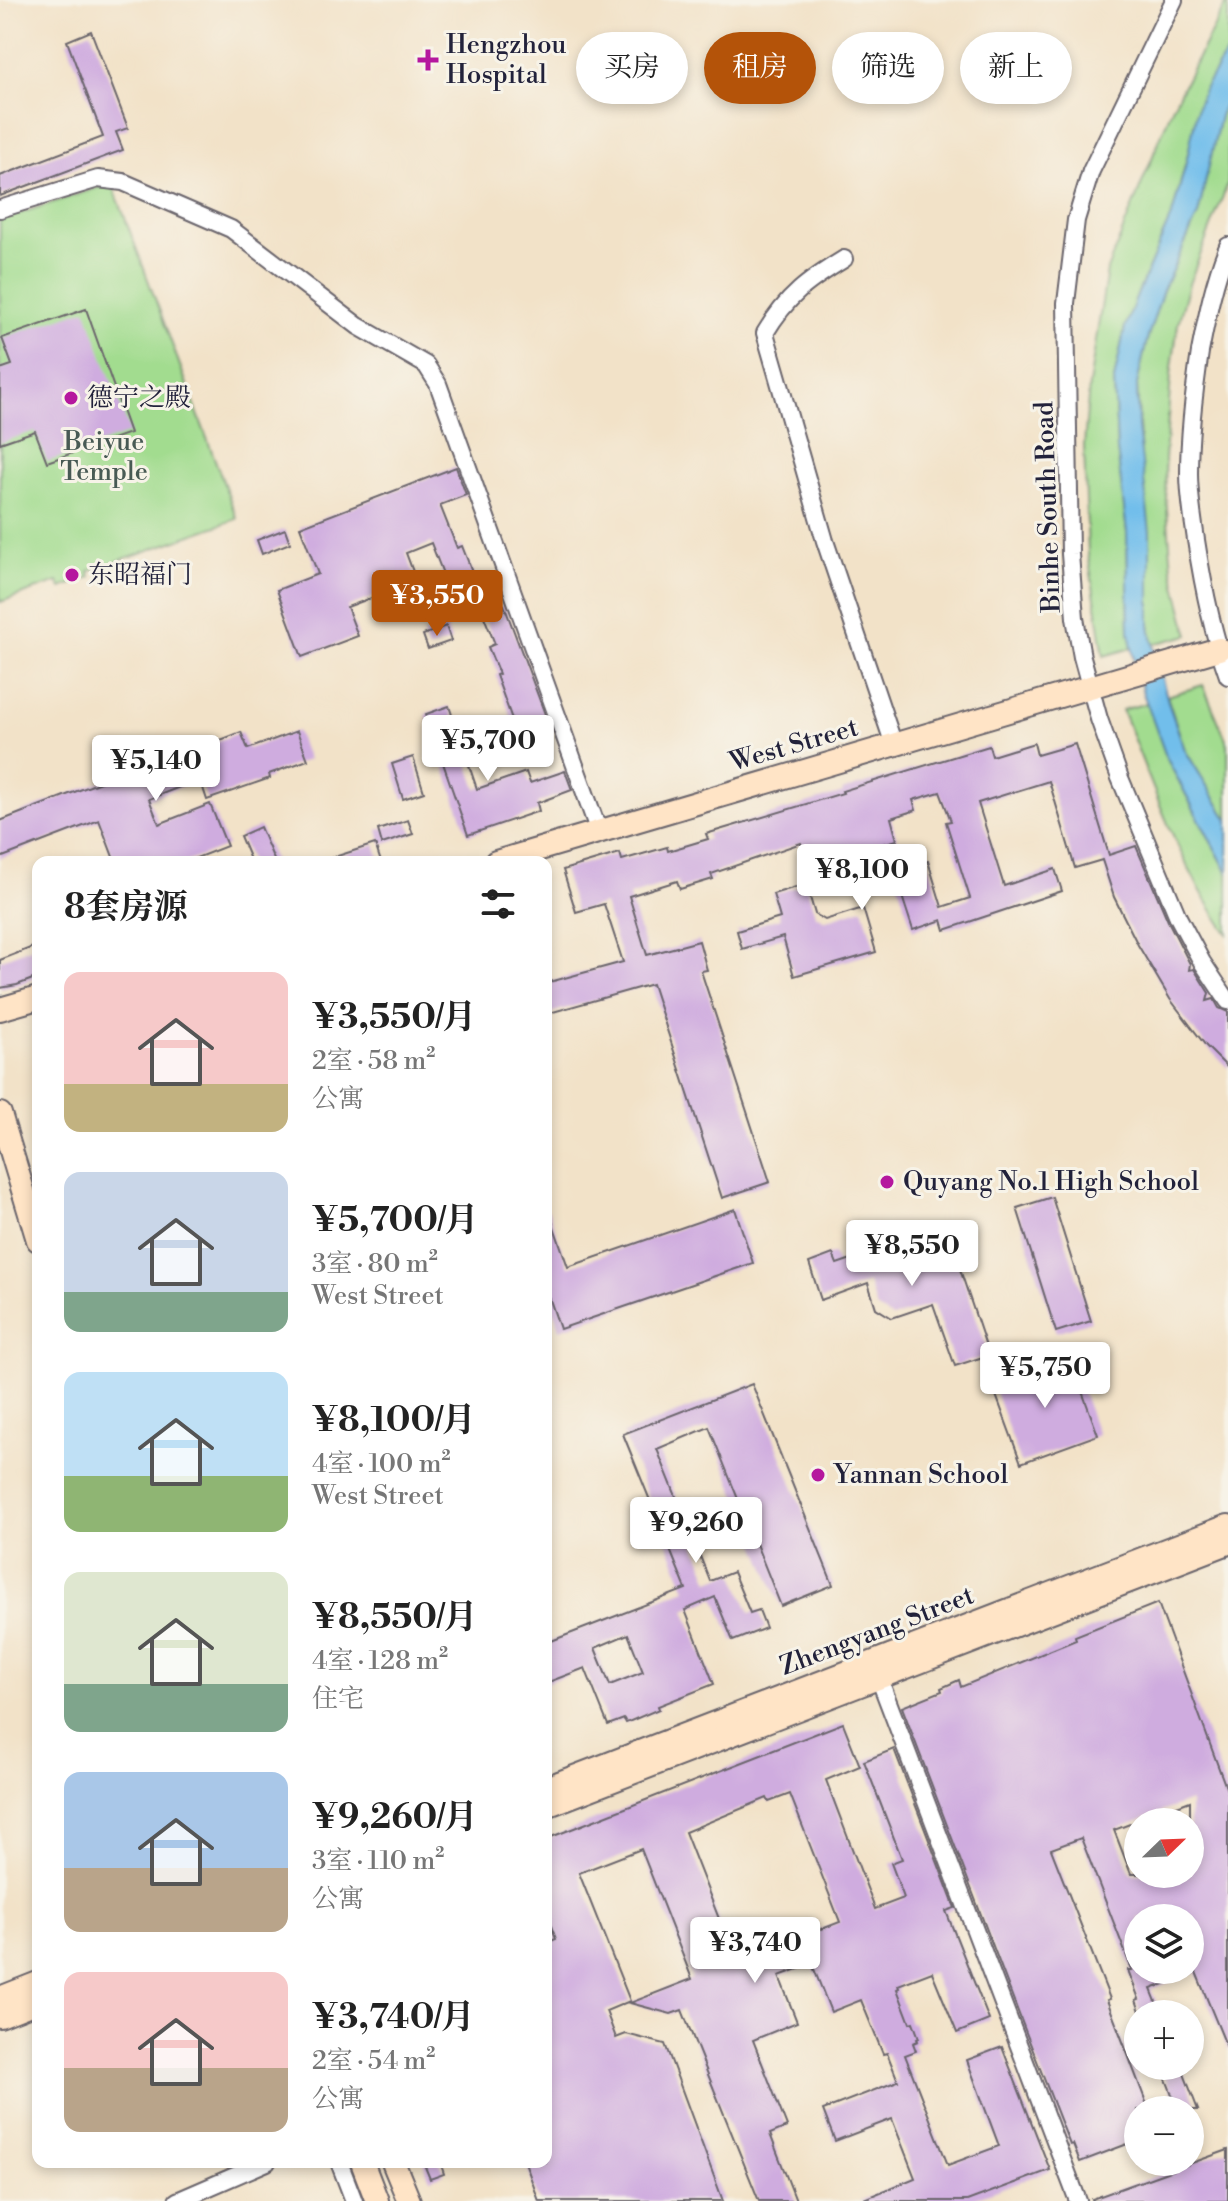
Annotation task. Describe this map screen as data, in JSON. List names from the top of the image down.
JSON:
{
  "streets": {
    "main road": ["West Street", "Zhengyang Street"],
    "street": ["Binhe South Road"]
  },
  "crossings": [
    ["Binhe South Road", "West Street"]
  ],
  "parks": ["Beiyue Temple"],
  "places": {
    "health": ["Hengzhou Hospital"],
    "other": [
      "德宁之殿",
      "东昭福门",
      "Quyang No.1 High School",
      "Yannan School"
    ]
  },
  "north": "top right",
  "page": {
    "chip": [
      "买房",
      "租房",
      "筛选",
      "新上"
    ],
    "price": [
      "¥3,550",
      "¥5,700",
      "¥5,140",
      "¥8,100",
      "¥8,550",
      "¥5,750",
      "¥9,260",
      "¥3,740"
    ],
    "heading": "8套房源",
    "list": [
      {
        "name": "¥3,550/月",
        "note": "2室 · 58 m² · 公寓"
      },
      {
        "name": "¥5,700/月",
        "note": "3室 · 80 m² · West Street"
      },
      {
        "name": "¥8,100/月",
        "note": "4室 · 100 m² · West Street"
      },
      {
        "name": "¥8,550/月",
        "note": "4室 · 128 m² · 住宅"
      },
      {
        "name": "¥9,260/月",
        "note": "3室 · 110 m² · 公寓"
      },
      {
        "name": "¥3,740/月",
        "note": "2室 · 54 m² · 公寓"
      }
    ],
    "map_buttons": ["+", "−"]
  }
}
